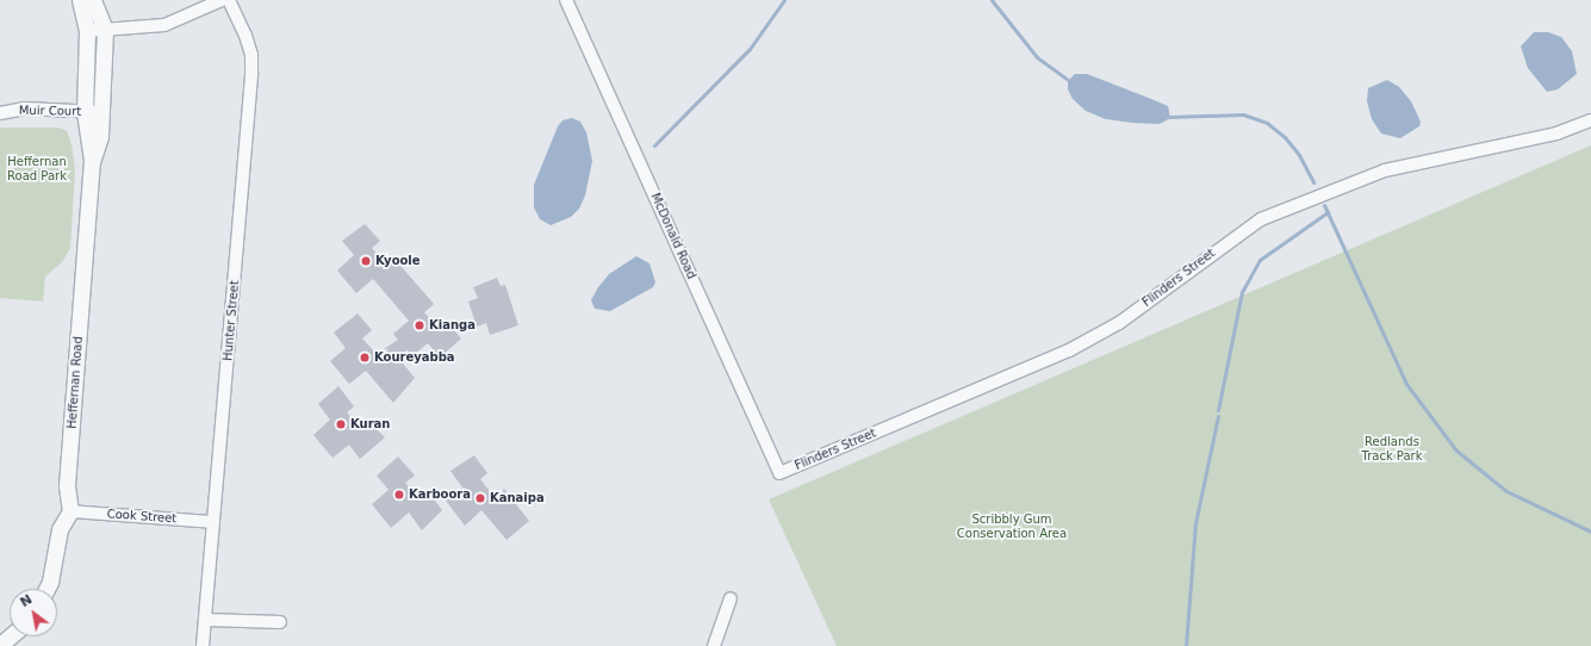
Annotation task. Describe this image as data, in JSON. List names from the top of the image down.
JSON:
{
  "streets": {
    "street": [
      "Muir Court",
      "McDonald Road",
      "Flinders Street",
      "Hunter Street",
      "Heffernan Road",
      "Cook Street"
    ]
  },
  "crossings": [
    ["Muir Court", "Heffernan Road"],
    ["McDonald Road", "Flinders Street"],
    ["Hunter Street", "Cook Street"],
    ["Heffernan Road", "Cook Street"]
  ],
  "parks": ["Heffernan Road Park", "Redlands Track Park", "Scribbly Gum Conservation Area"],
  "places": [
    "Kyoole",
    "Kianga",
    "Koureyabba",
    "Kuran",
    "Karboora",
    "Kanaipa"
  ],
  "north": "top left"
}
